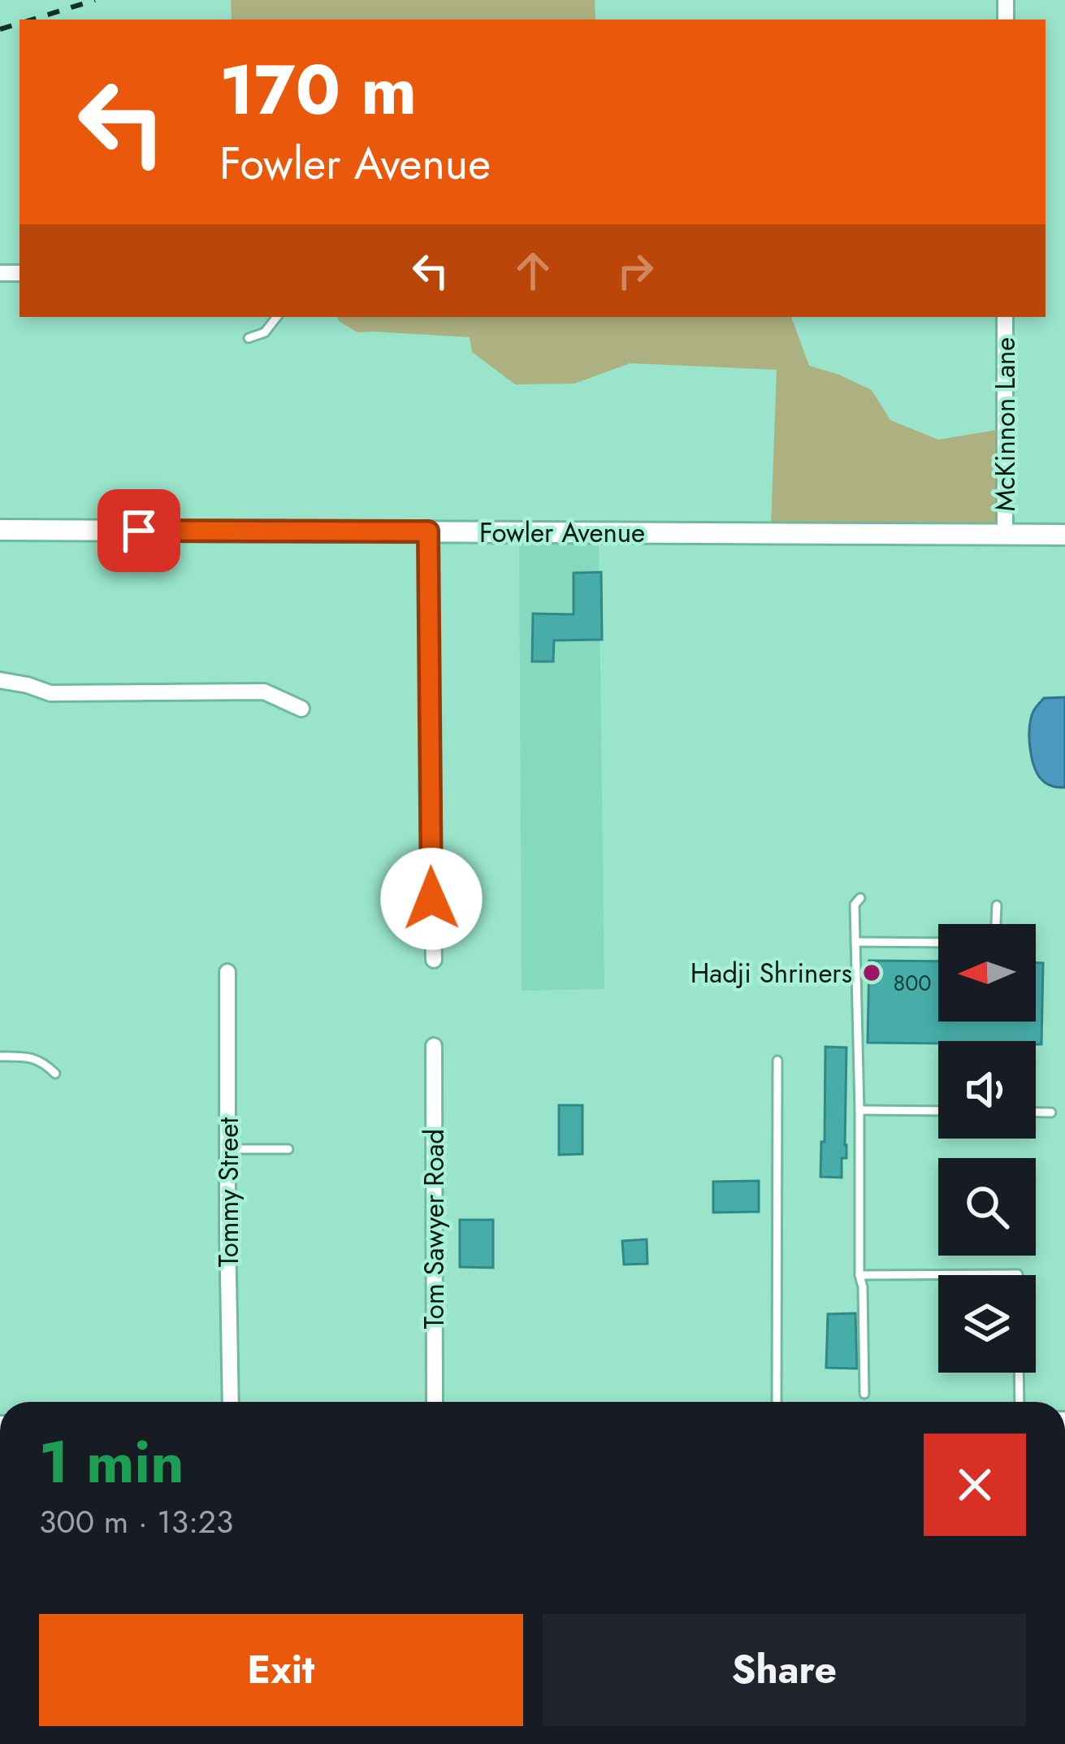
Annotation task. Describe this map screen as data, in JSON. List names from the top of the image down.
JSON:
{
  "streets": {
    "street": [
      "McKinnon Lane",
      "Fowler Avenue",
      "Tommy Street",
      "Tom Sawyer Road"
    ]
  },
  "crossings": [
    ["McKinnon Lane", "Fowler Avenue"]
  ],
  "places": ["Hadji Shriners"],
  "house_numbers": ["800"],
  "north": "left",
  "page": {
    "turn": ["170 m", "Fowler Avenue"],
    "heading": ["1 min", "300 m · 13:23"],
    "buttons": ["Exit", "Share"]
  }
}
